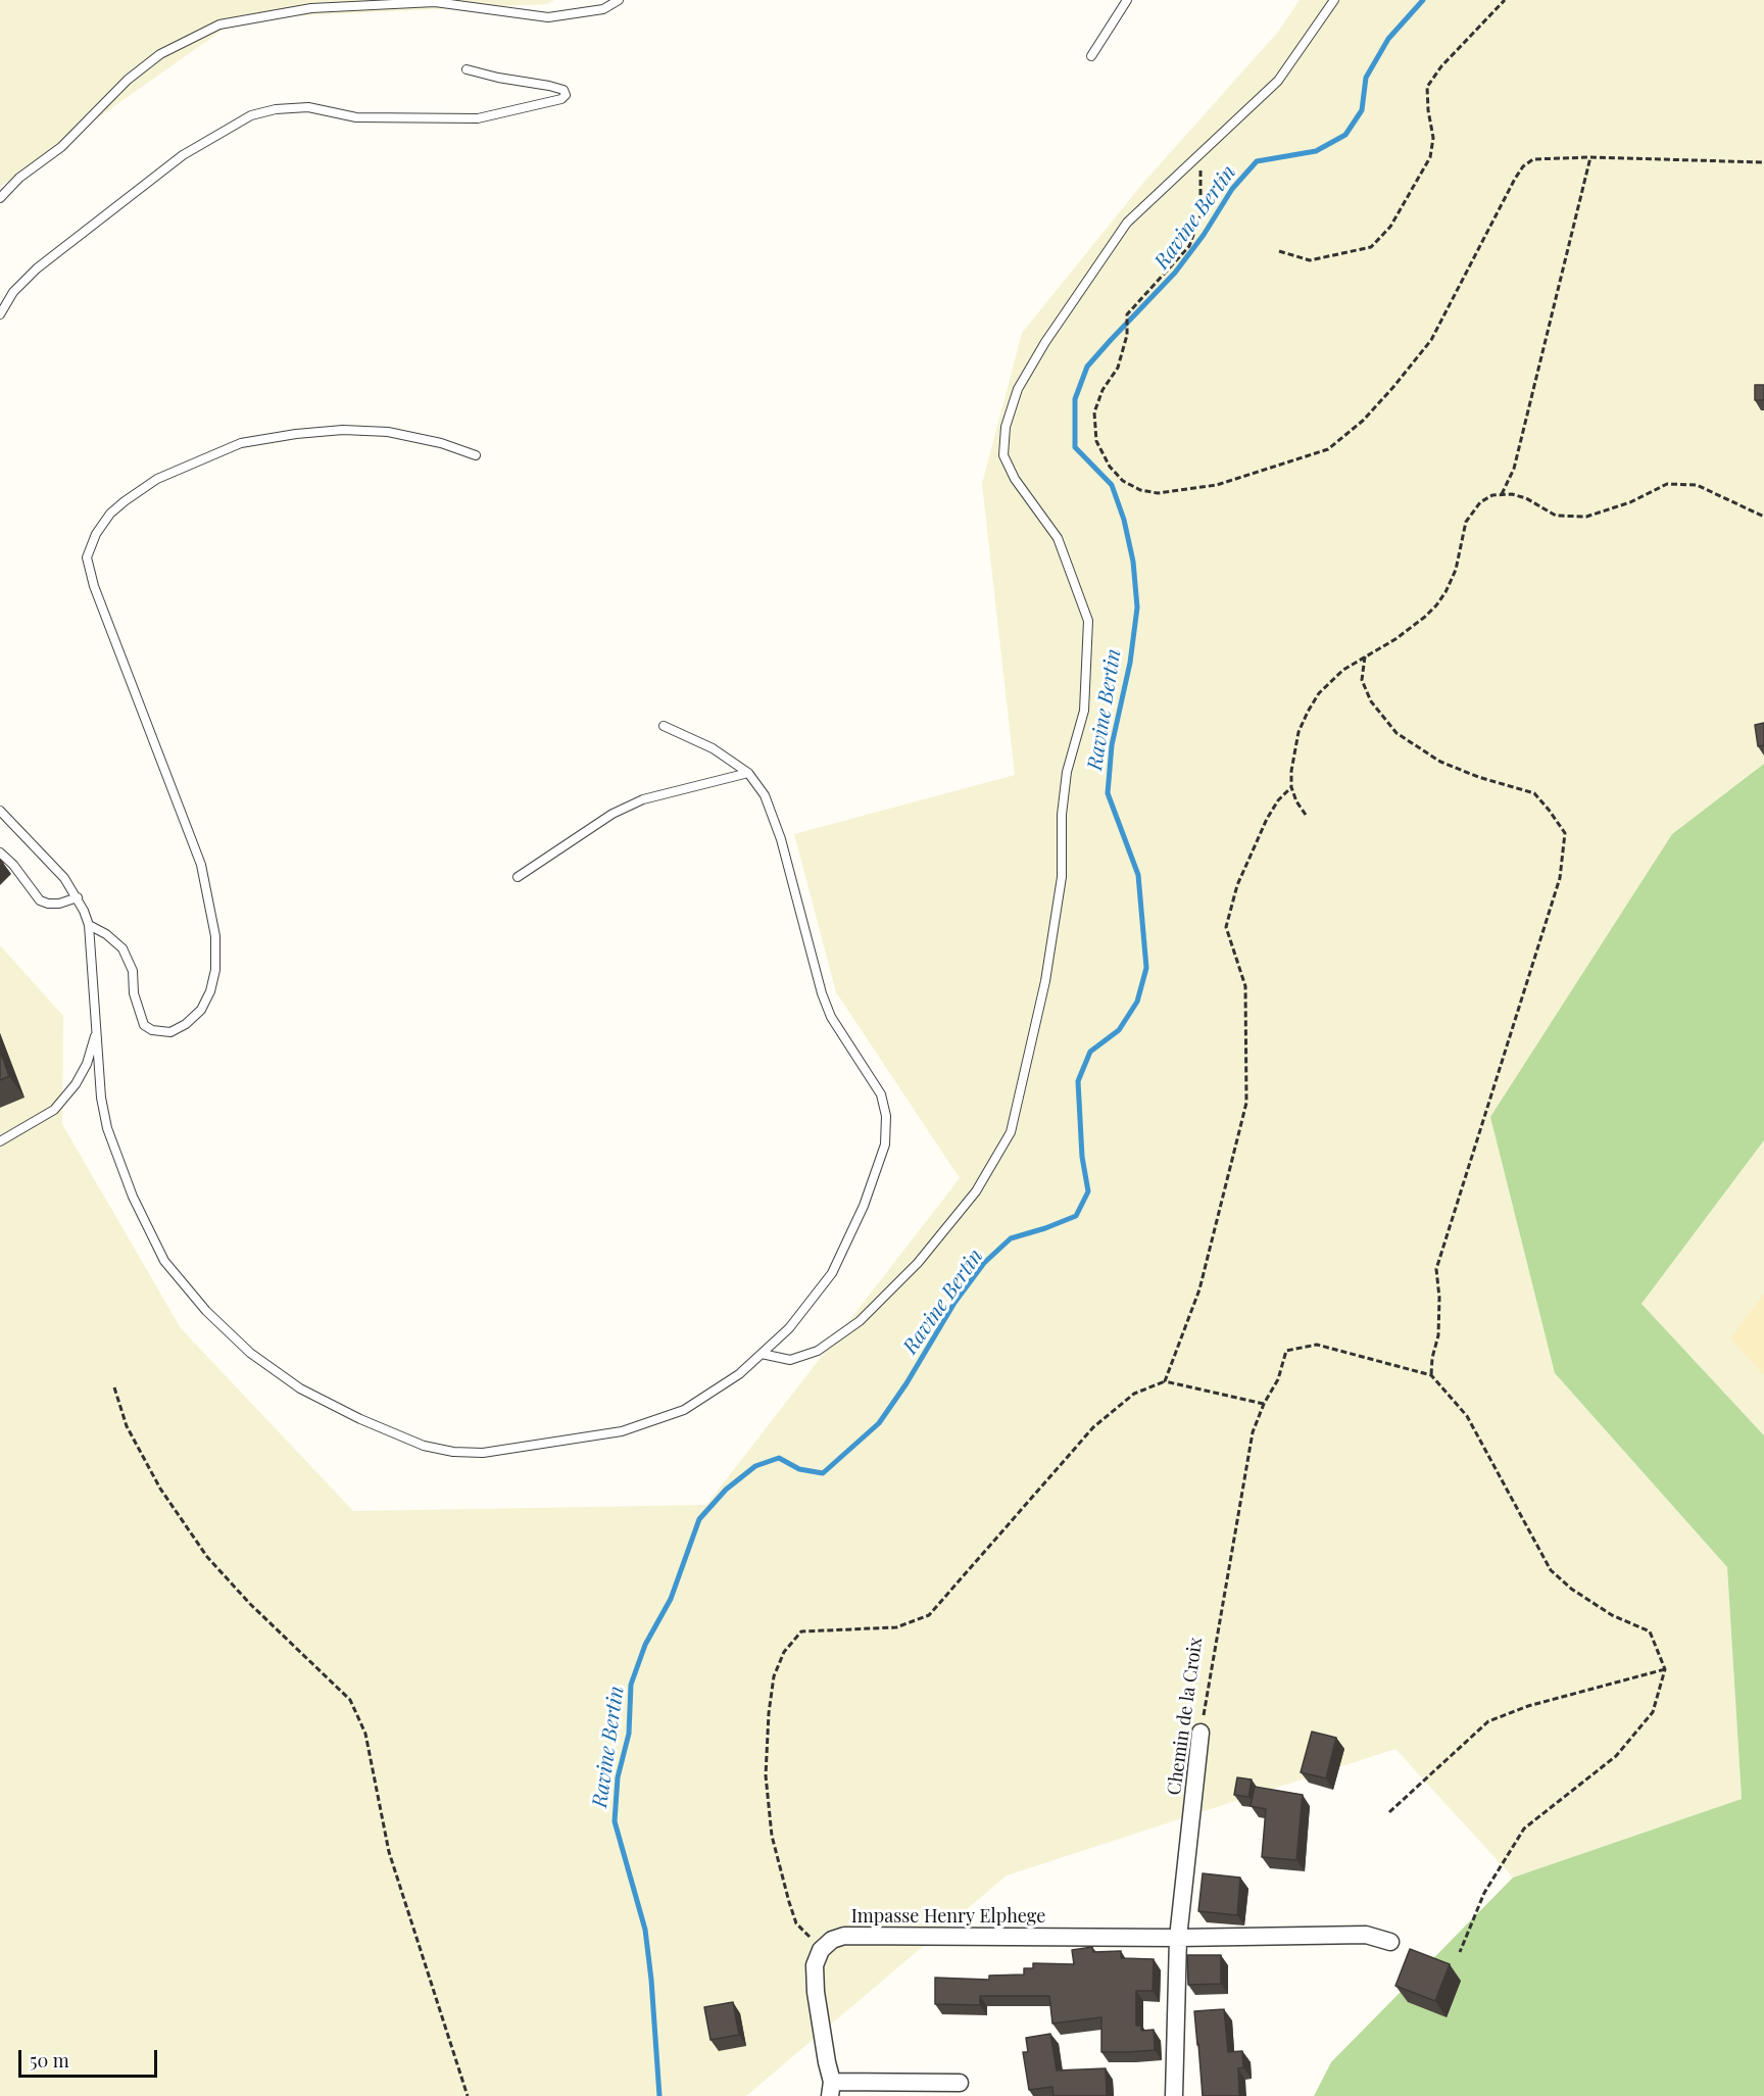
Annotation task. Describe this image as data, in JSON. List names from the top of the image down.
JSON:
{
  "streets": {
    "street": ["Chemin de la Croix", "Impasse Henry Elphege"]
  },
  "crossings": [
    ["Chemin de la Croix", "Impasse Henry Elphege"]
  ],
  "water": ["Ravine Bertin"],
  "scale_bar": "50 m"
}
